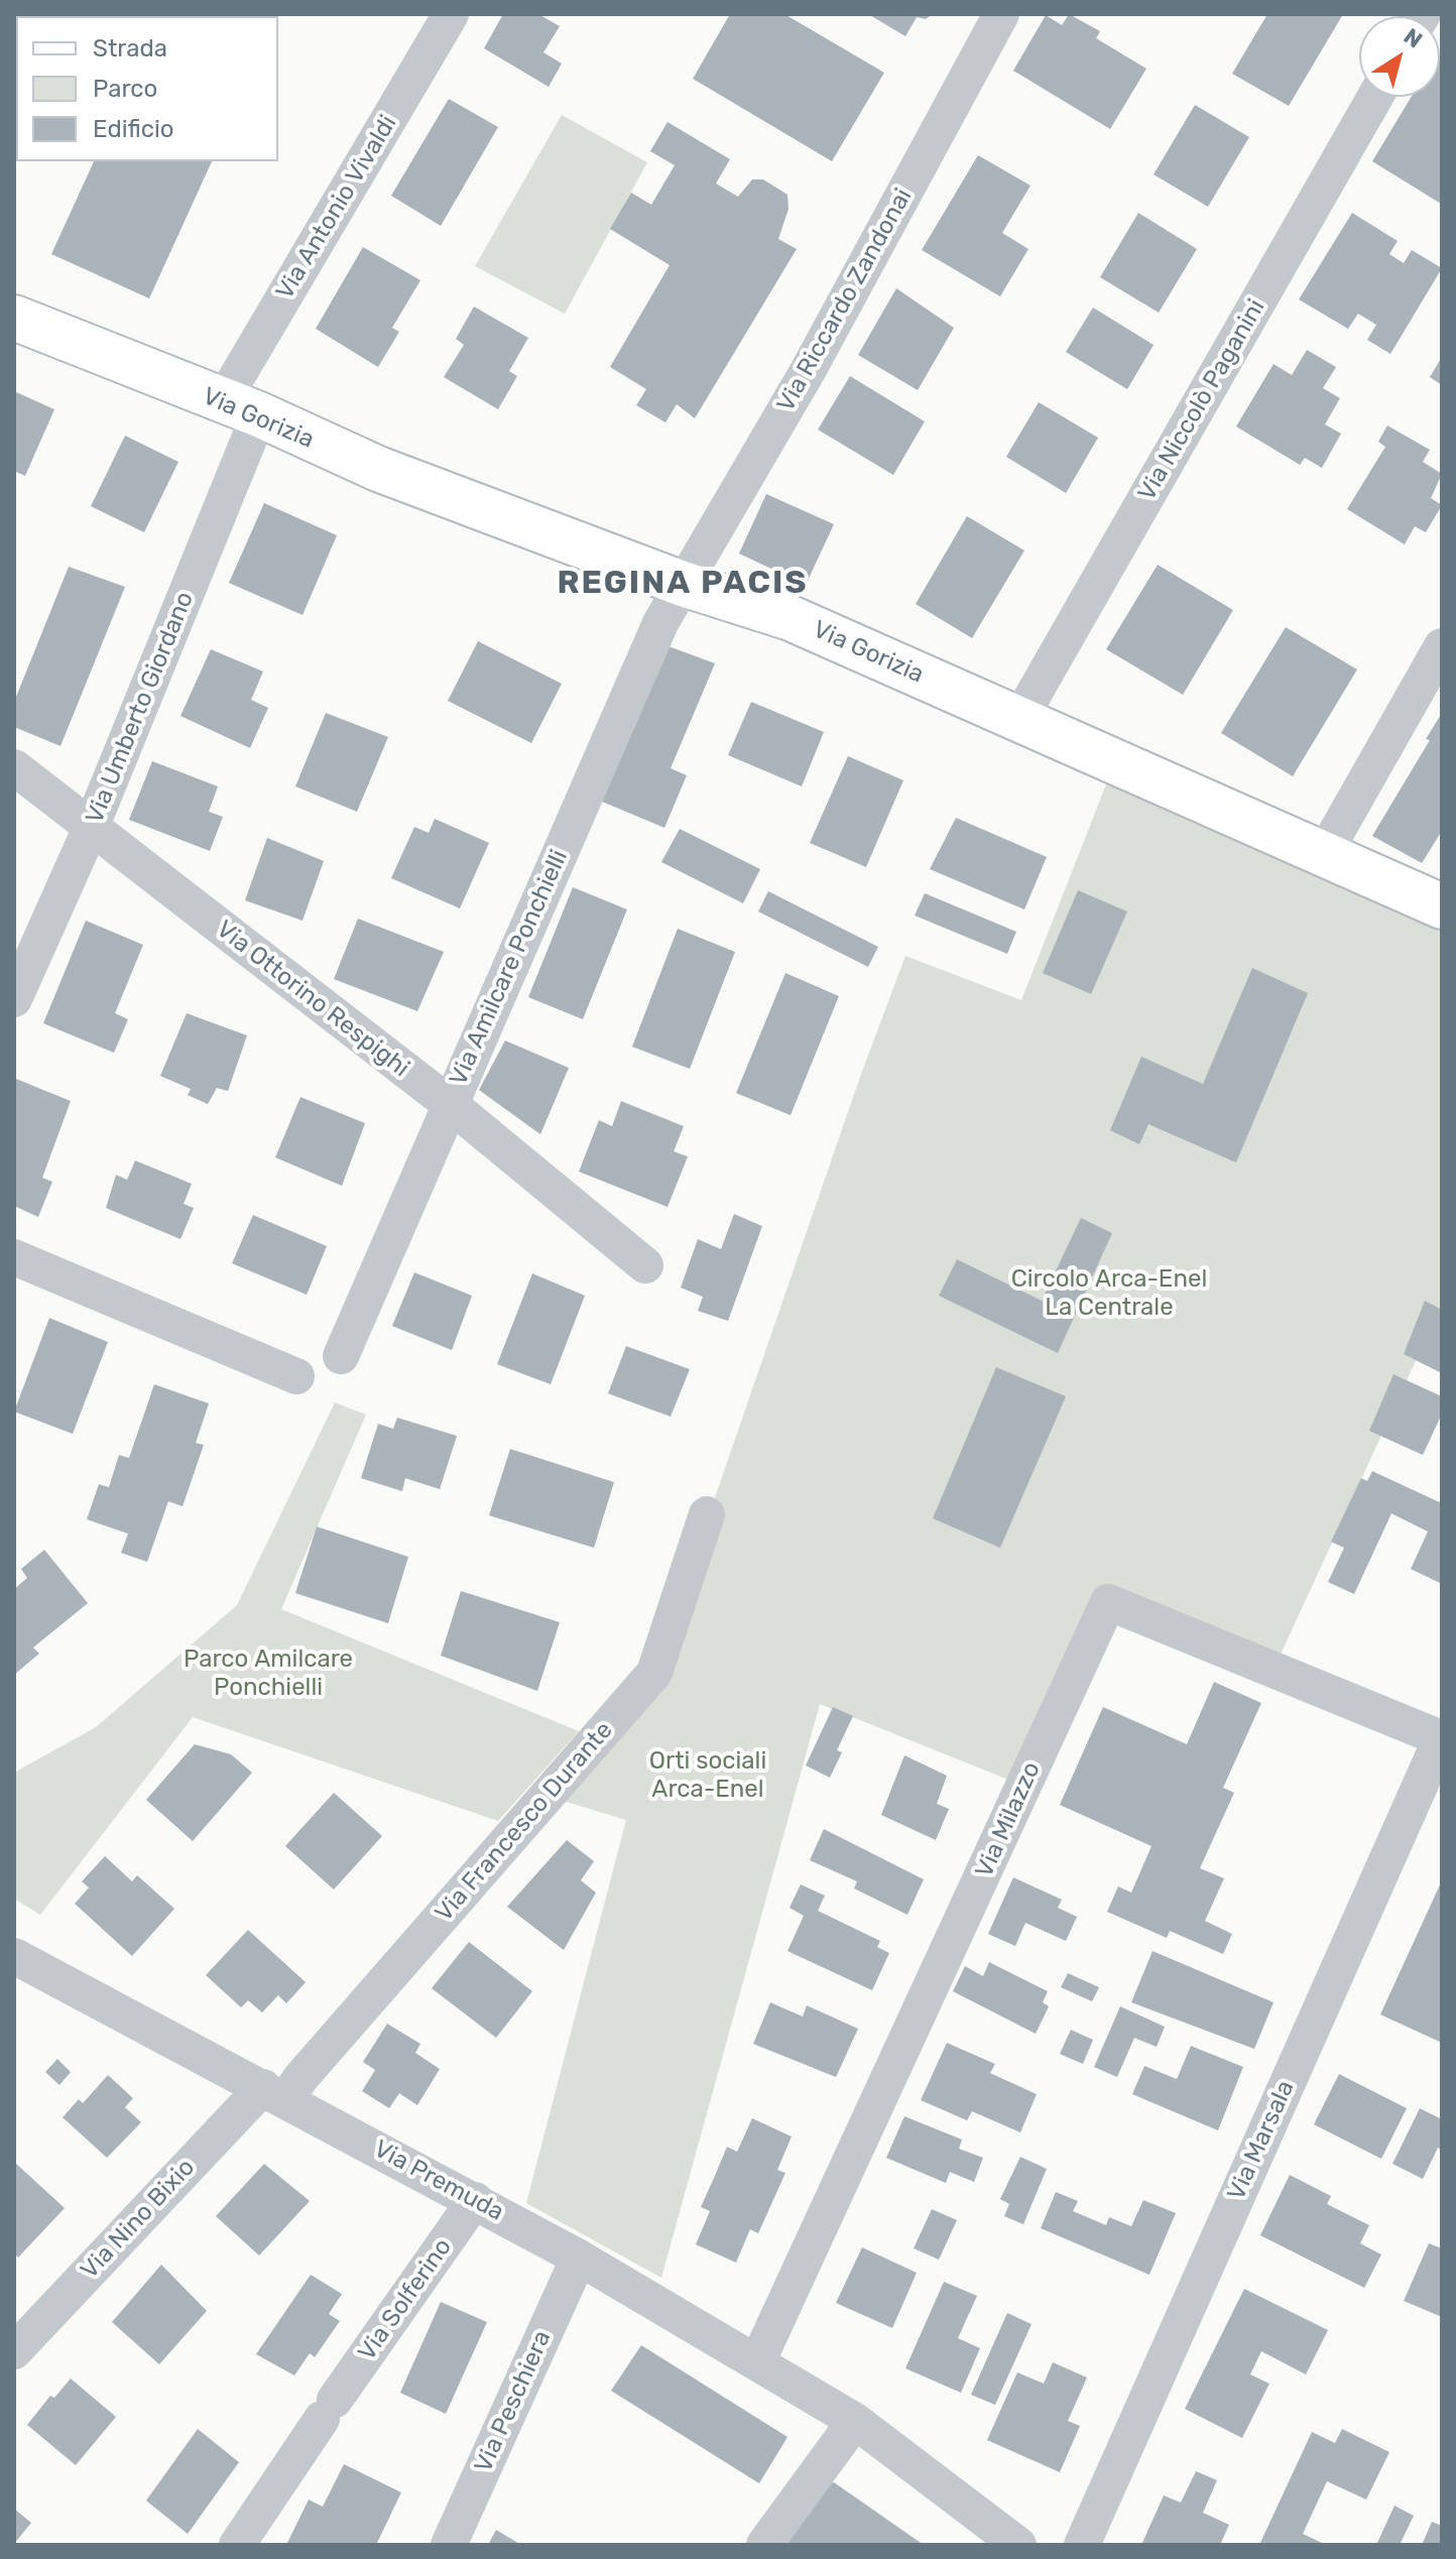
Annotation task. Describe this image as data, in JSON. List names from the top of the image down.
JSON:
{
  "streets": {
    "main road": ["Via Gorizia"],
    "street": [
      "Via Antonio Vivaldi",
      "Via Riccardo Zandonai",
      "Via Niccolò Paganini",
      "Via Umberto Giordano",
      "Via Amilcare Ponchielli",
      "Via Ottorino Respighi",
      "Via Milazzo",
      "Via Francesco Durante",
      "Via Marsala",
      "Via Premuda",
      "Via Nino Bixio",
      "Via Solferino",
      "Via Peschiera"
    ]
  },
  "crossings": [
    ["Via Antonio Vivaldi", "Via Gorizia"],
    ["Via Antonio Vivaldi", "Via Umberto Giordano"],
    ["Via Riccardo Zandonai", "Via Gorizia"],
    ["Via Riccardo Zandonai", "Via Amilcare Ponchielli"],
    ["Via Niccolò Paganini", "Via Gorizia"],
    ["Via Gorizia", "Via Umberto Giordano"],
    ["Via Gorizia", "Via Amilcare Ponchielli"],
    ["Via Umberto Giordano", "Via Ottorino Respighi"],
    ["Via Amilcare Ponchielli", "Via Ottorino Respighi"],
    ["Via Milazzo", "Via Marsala"],
    ["Via Milazzo", "Via Premuda"],
    ["Via Francesco Durante", "Via Premuda"],
    ["Via Francesco Durante", "Via Nino Bixio"],
    ["Via Premuda", "Via Nino Bixio"],
    ["Via Premuda", "Via Solferino"],
    ["Via Premuda", "Via Peschiera"]
  ],
  "districts": ["REGINA PACIS"],
  "parks": ["Circolo Arca-Enel La Centrale", "Parco Amilcare Ponchielli", "Orti sociali Arca-Enel"],
  "legend": ["Strada", "Parco", "Edificio"],
  "north": "top right"
}
